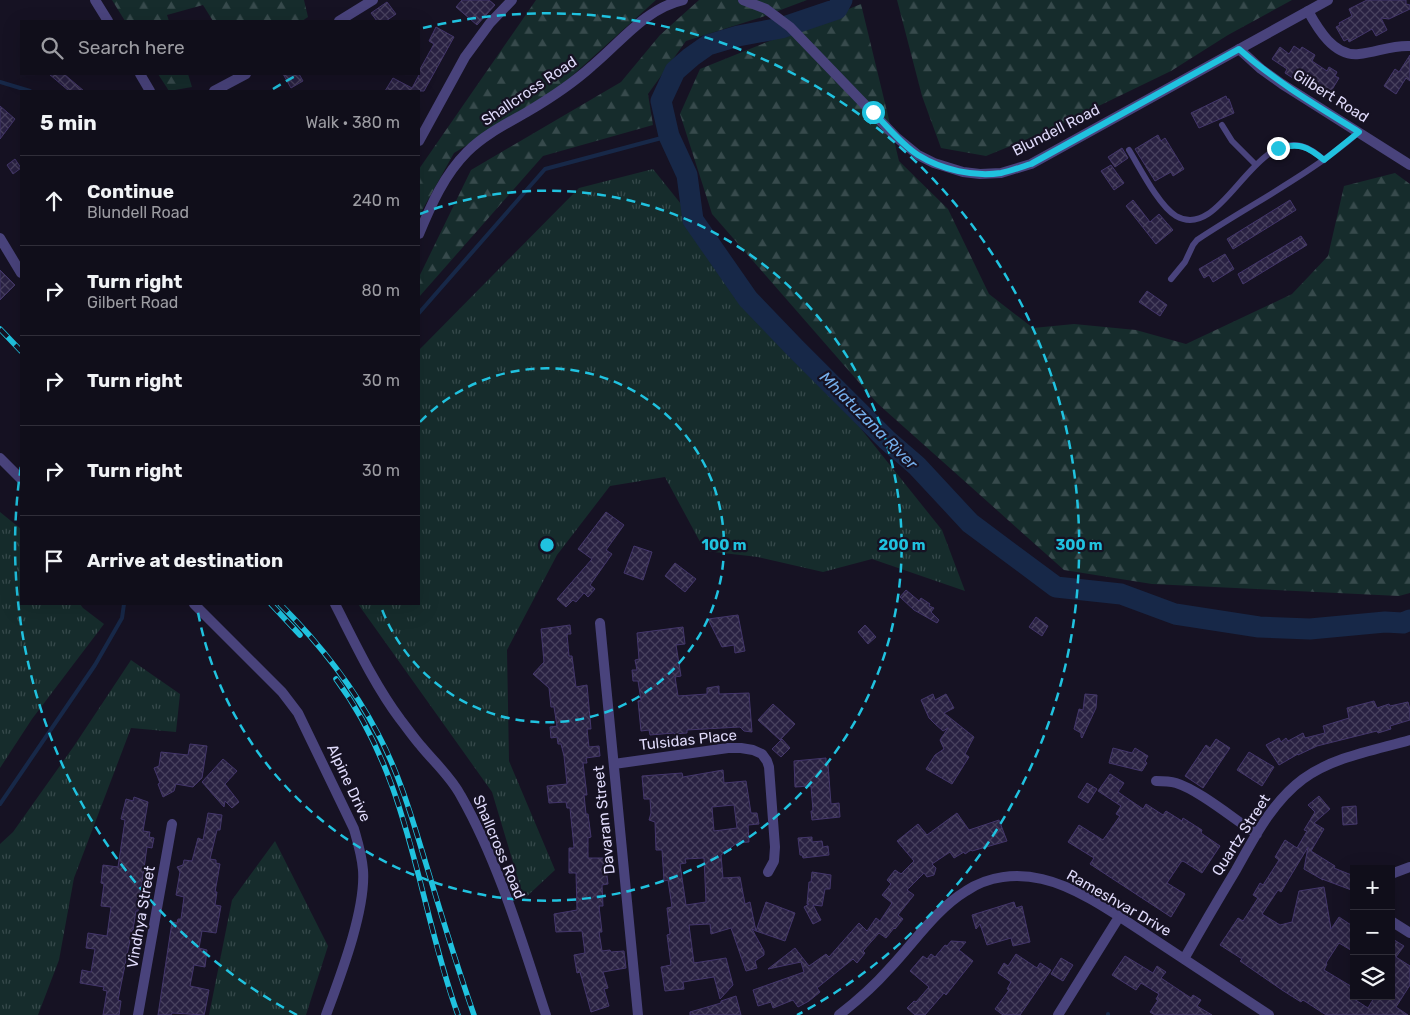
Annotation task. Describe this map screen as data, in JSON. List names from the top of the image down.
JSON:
{
  "streets": {
    "street": [
      "Shallcross Road",
      "Gilbert Road",
      "Blundell Road",
      "Tulsidas Place",
      "Alpine Drive",
      "Davaram Street",
      "Quartz Street",
      "Rameshvar Drive",
      "Vindhya Street"
    ]
  },
  "crossings": [
    ["Gilbert Road", "Blundell Road"],
    ["Tulsidas Place", "Davaram Street"],
    ["Quartz Street", "Rameshvar Drive"]
  ],
  "water": ["Mhlatuzana River"],
  "page": {
    "search": "Search here",
    "heading": ["5 min", "Walk · 380 m"],
    "list": [
      ["Continue", "Blundell Road", "240 m"],
      ["Turn right", "Gilbert Road", "80 m"],
      ["Turn right", "30 m"],
      ["Turn right", "30 m"],
      "Arrive at destination"
    ],
    "map_buttons": ["+", "−"]
  },
  "rings": ["100 m", "200 m", "300 m"]
}
